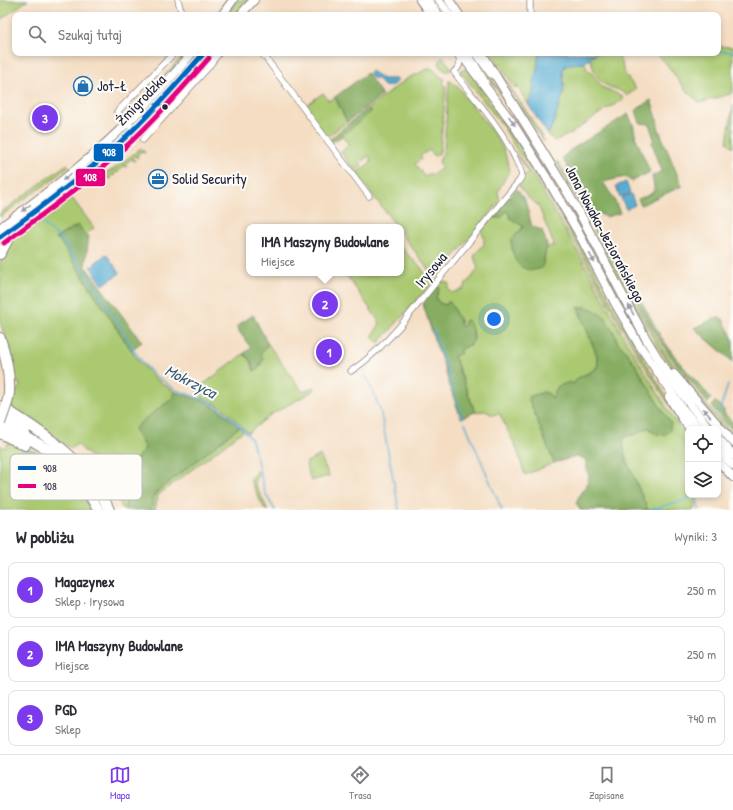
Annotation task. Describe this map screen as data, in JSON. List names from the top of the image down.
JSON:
{
  "streets": {
    "main road": ["Żmigrodzka", "Jana Nowaka-Jeziorańskiego"],
    "street": ["Irysowa"]
  },
  "water": ["Mokrzyca"],
  "places": {
    "shop": ["Jot-Ł"],
    "office": ["Solid Security"]
  },
  "lines": ["transit line 908", "transit line 108"],
  "legend": ["908", "108"],
  "page": {
    "search": "Szukaj tutaj",
    "pins": ["3", "2", "1"],
    "popup": ["IMA Maszyny Budowlane", "Miejsce"],
    "heading": ["W pobliżu", "Wyniki: 3"],
    "list": [
      {
        "mark": "1",
        "name": "Magazynex",
        "note": "Sklep · Irysowa",
        "value": "250 m"
      },
      {
        "mark": "2",
        "name": "IMA Maszyny Budowlane",
        "note": "Miejsce",
        "value": "250 m"
      },
      {
        "mark": "3",
        "name": "PGD",
        "note": "Sklep",
        "value": "740 m"
      }
    ],
    "nav": ["Mapa", "Trasa", "Zapisane"]
  }
}
